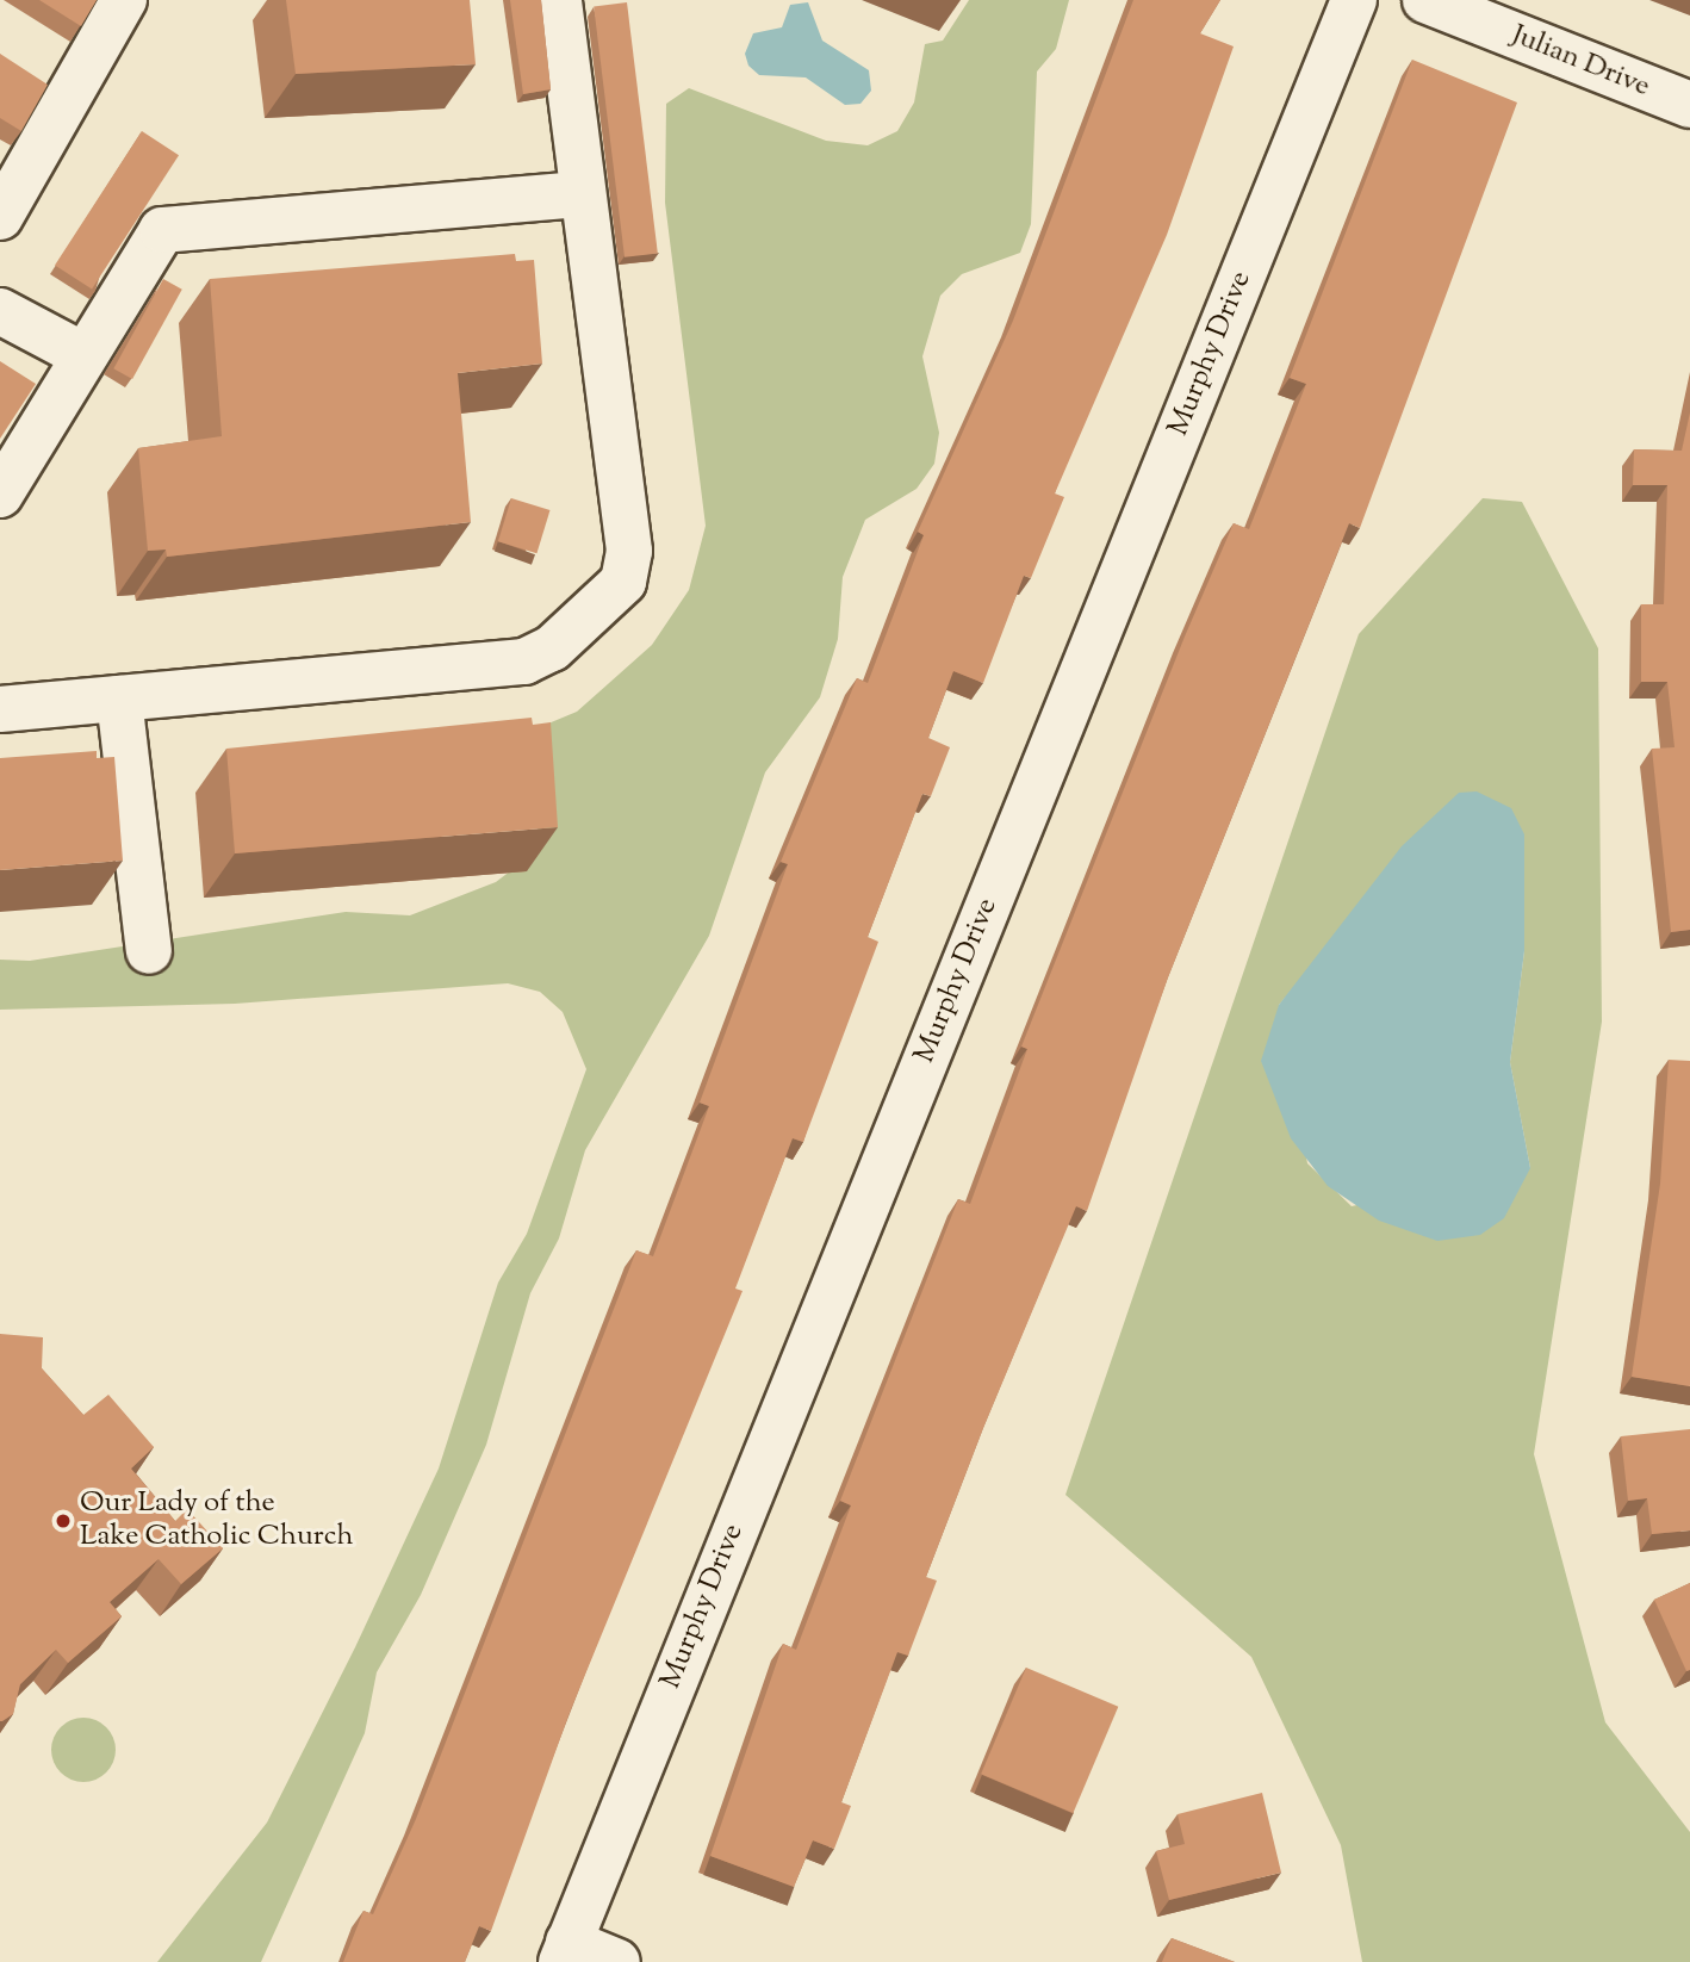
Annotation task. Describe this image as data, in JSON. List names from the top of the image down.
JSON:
{
  "streets": {
    "street": ["Julian Drive", "Murphy Drive"]
  },
  "places": ["Our Lady of the Lake Catholic Church"]
}
